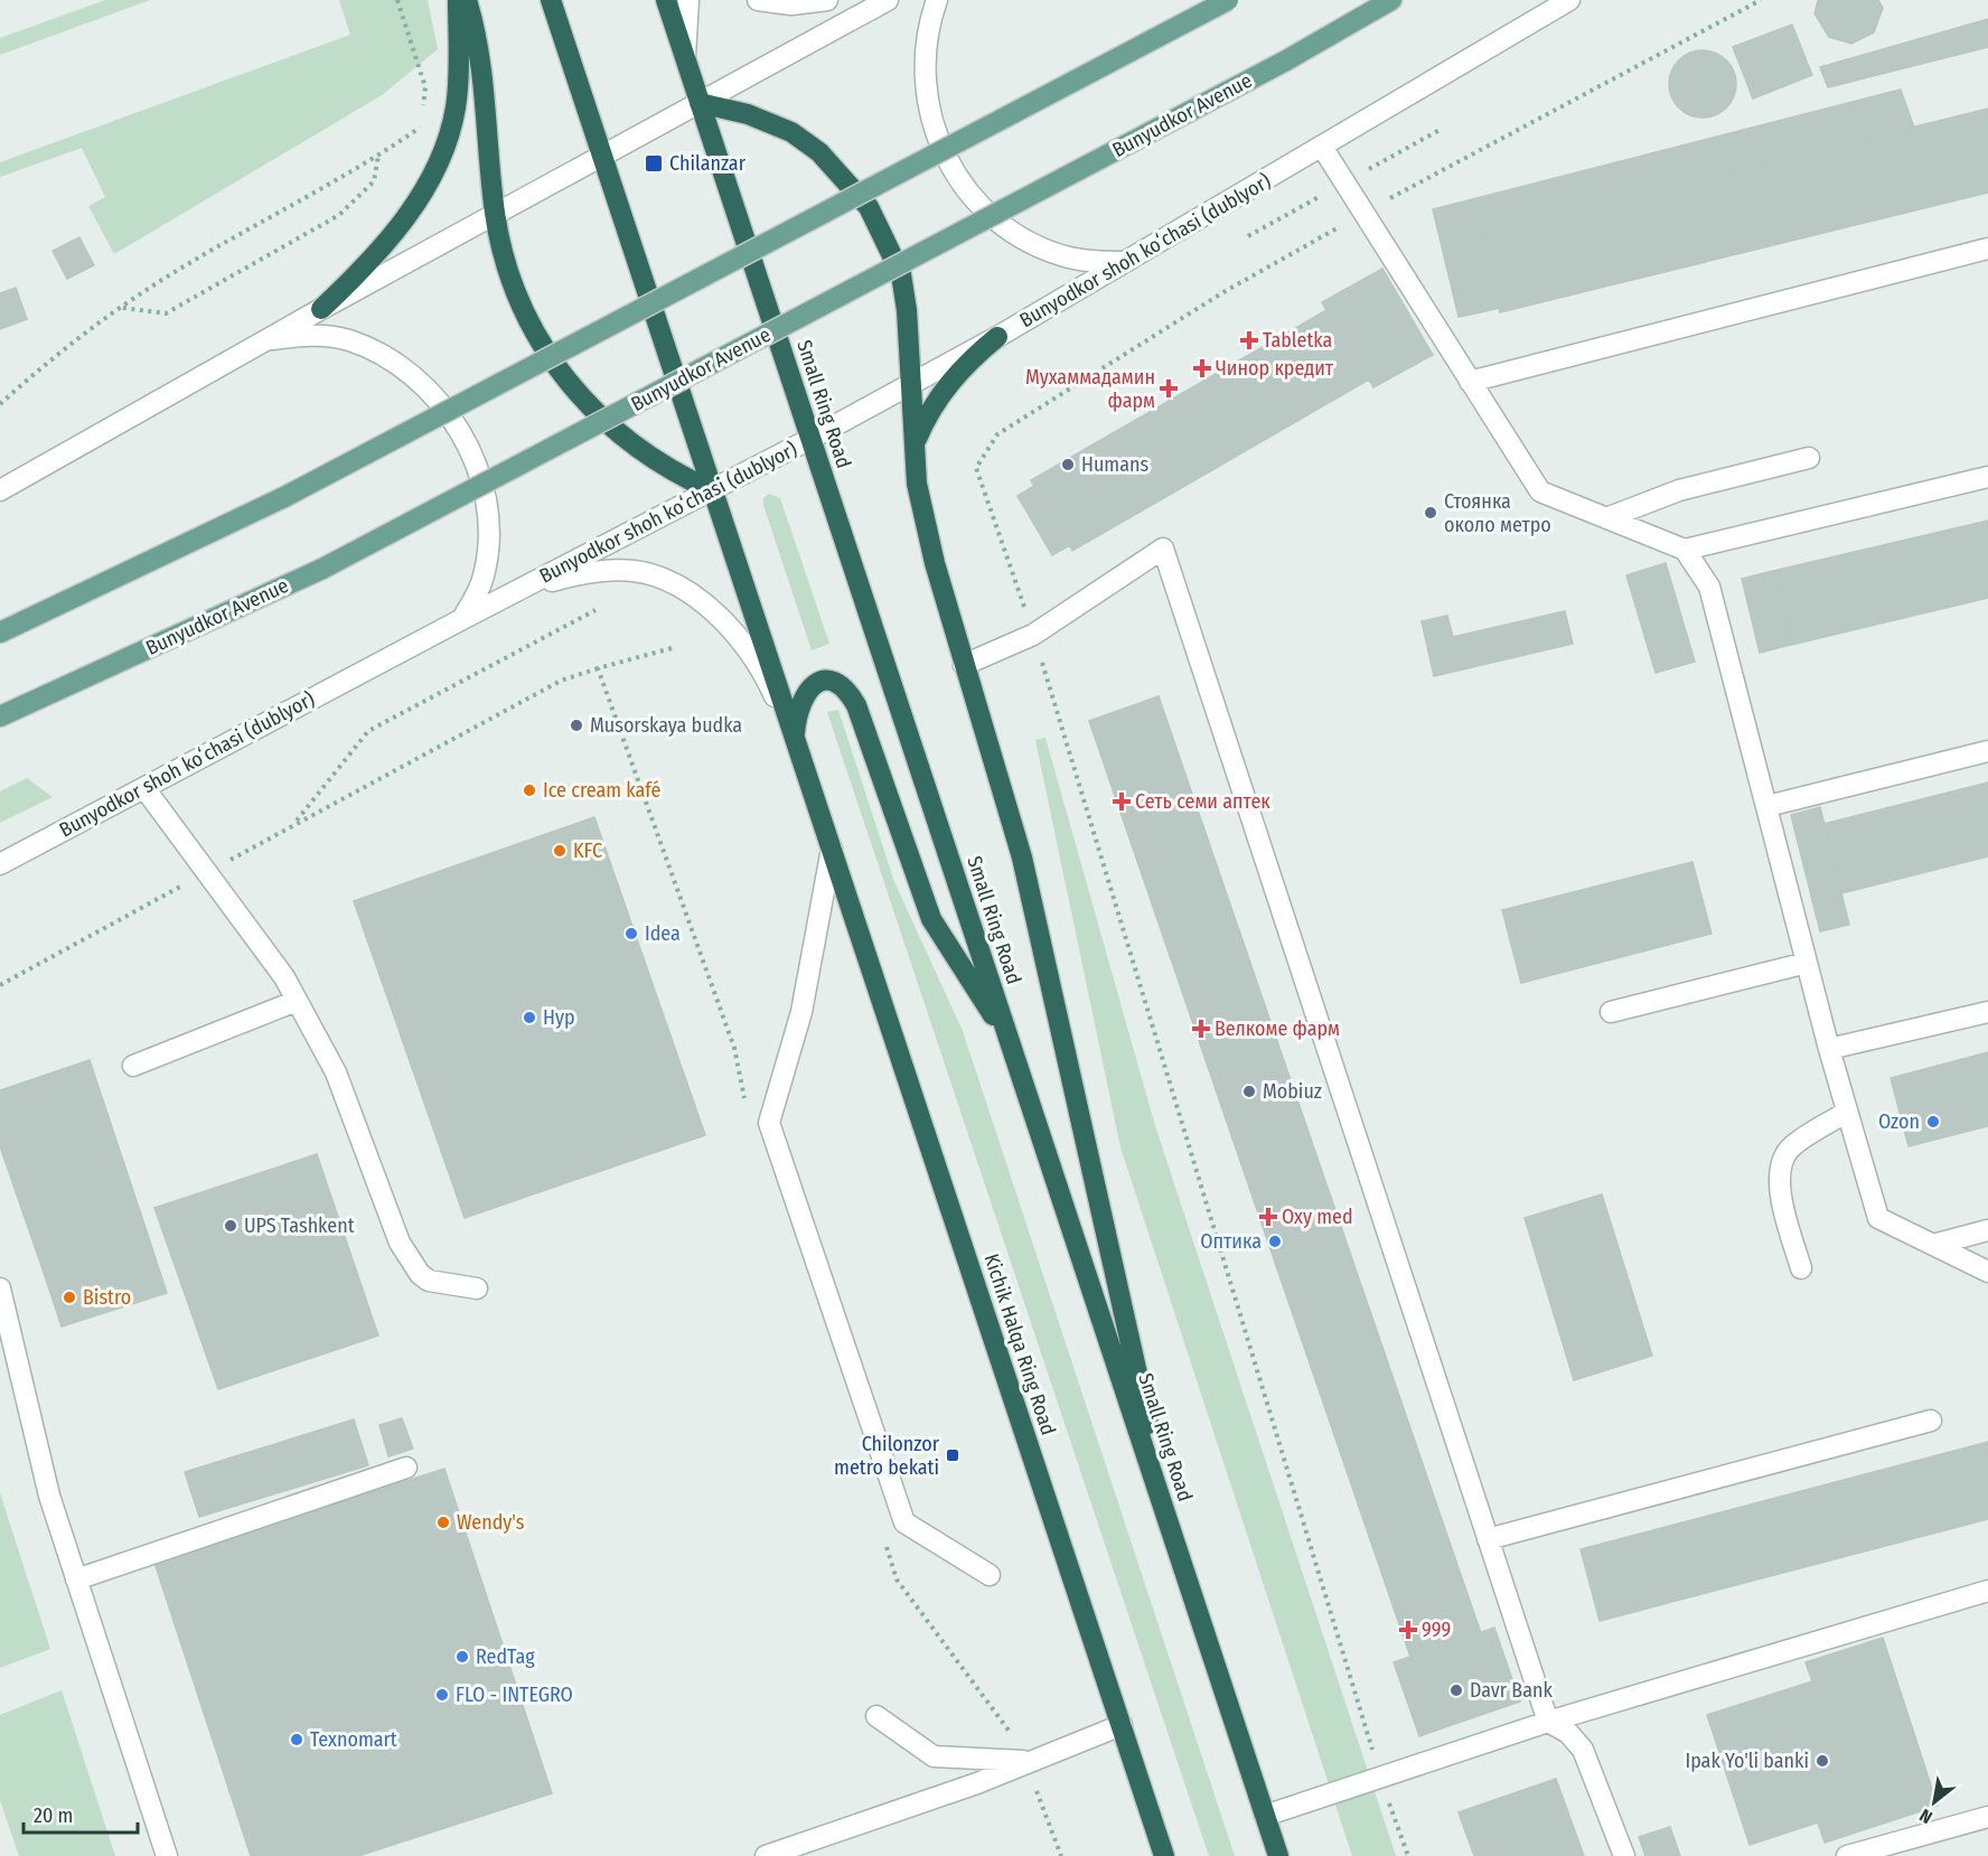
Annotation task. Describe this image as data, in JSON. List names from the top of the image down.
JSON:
{
  "streets": {
    "highway": ["Small Ring Road", "Kichik Halqa Ring Road"],
    "main road": ["Bunyudkor Avenue"],
    "street": ["Bunyodkor shoh koʻchasi (dublyor)"]
  },
  "crossings": [
    ["Bunyodkor shoh koʻchasi (dublyor)", "Small Ring Road"]
  ],
  "places": {
    "transit": ["Chilanzar", "Chilonzor metro bekati"],
    "health": [
      "Tabletka",
      "Чинор кредит",
      "Мухаммадамин фарм",
      "Сеть семи аптек",
      "Велкоме фарм",
      "Oxy med",
      "999"
    ],
    "other": [
      "Humans",
      "Стоянка около метро",
      "Musorskaya budka",
      "Ice cream kafé",
      "KFC",
      "Idea",
      "Нур",
      "Mobiuz",
      "Ozon",
      "UPS Tashkent",
      "Оптика",
      "Bistro",
      "Wendy's",
      "RedTag",
      "Davr Bank",
      "FLO - INTEGRO",
      "Texnomart",
      "Ipak Yo'li banki"
    ]
  },
  "scale_bar": "20 m",
  "north": "bottom left"
}
